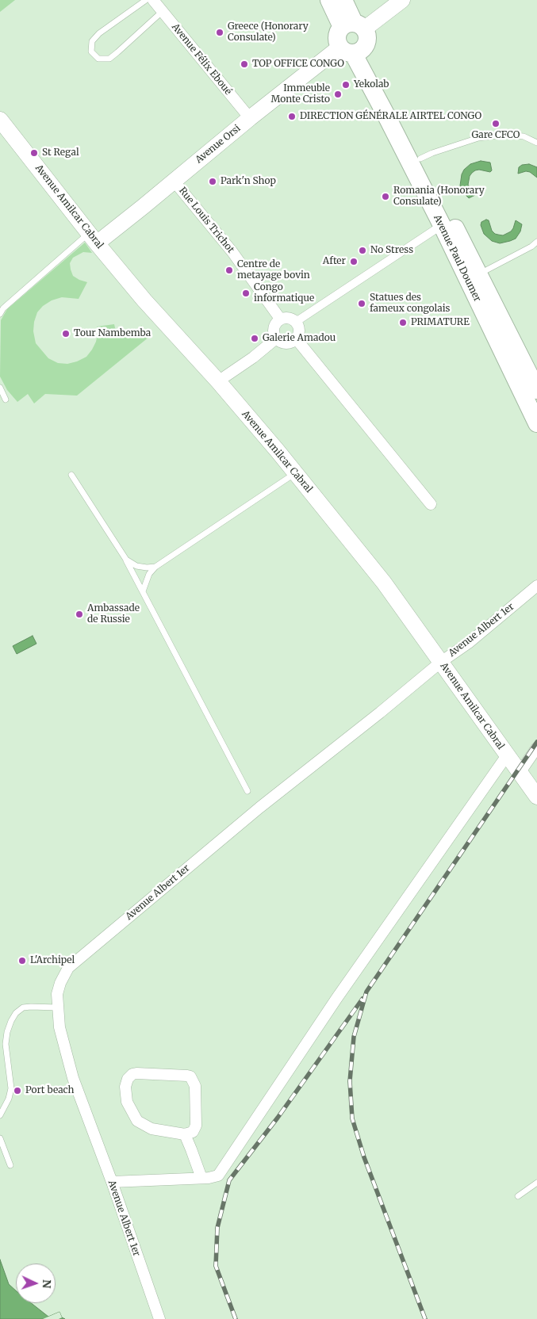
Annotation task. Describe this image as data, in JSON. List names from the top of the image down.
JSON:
{
  "streets": {
    "main road": ["Avenue Orsi", "Avenue Amilcar Cabral", "Avenue Paul Doumer"],
    "street": ["Avenue Félix Eboué", "Rue Louis Trichot", "Avenue Albert 1er"]
  },
  "crossings": [
    ["Avenue Félix Eboué", "Avenue Orsi"],
    ["Avenue Orsi", "Avenue Amilcar Cabral"],
    ["Avenue Orsi", "Rue Louis Trichot"],
    ["Avenue Orsi", "Avenue Paul Doumer"],
    ["Avenue Amilcar Cabral", "Avenue Albert 1er"]
  ],
  "places": [
    "Greece (Honorary Consulate)",
    "TOP OFFICE CONGO",
    "Yekolab",
    "Immeuble Monte Cristo",
    "DIRECTION GÉNÉRALE AIRTEL CONGO",
    "Gare CFCO",
    "St Regal",
    "Park'n Shop",
    "Romania (Honorary Consulate)",
    "No Stress",
    "After",
    "Centre de metayage bovin",
    "Congo informatique",
    "Statues des fameux congolais",
    "PRIMATURE",
    "Tour Nambemba",
    "Galerie Amadou",
    "Ambassade de Russie",
    "L'Archipel",
    "Port beach"
  ],
  "north": "right"
}
